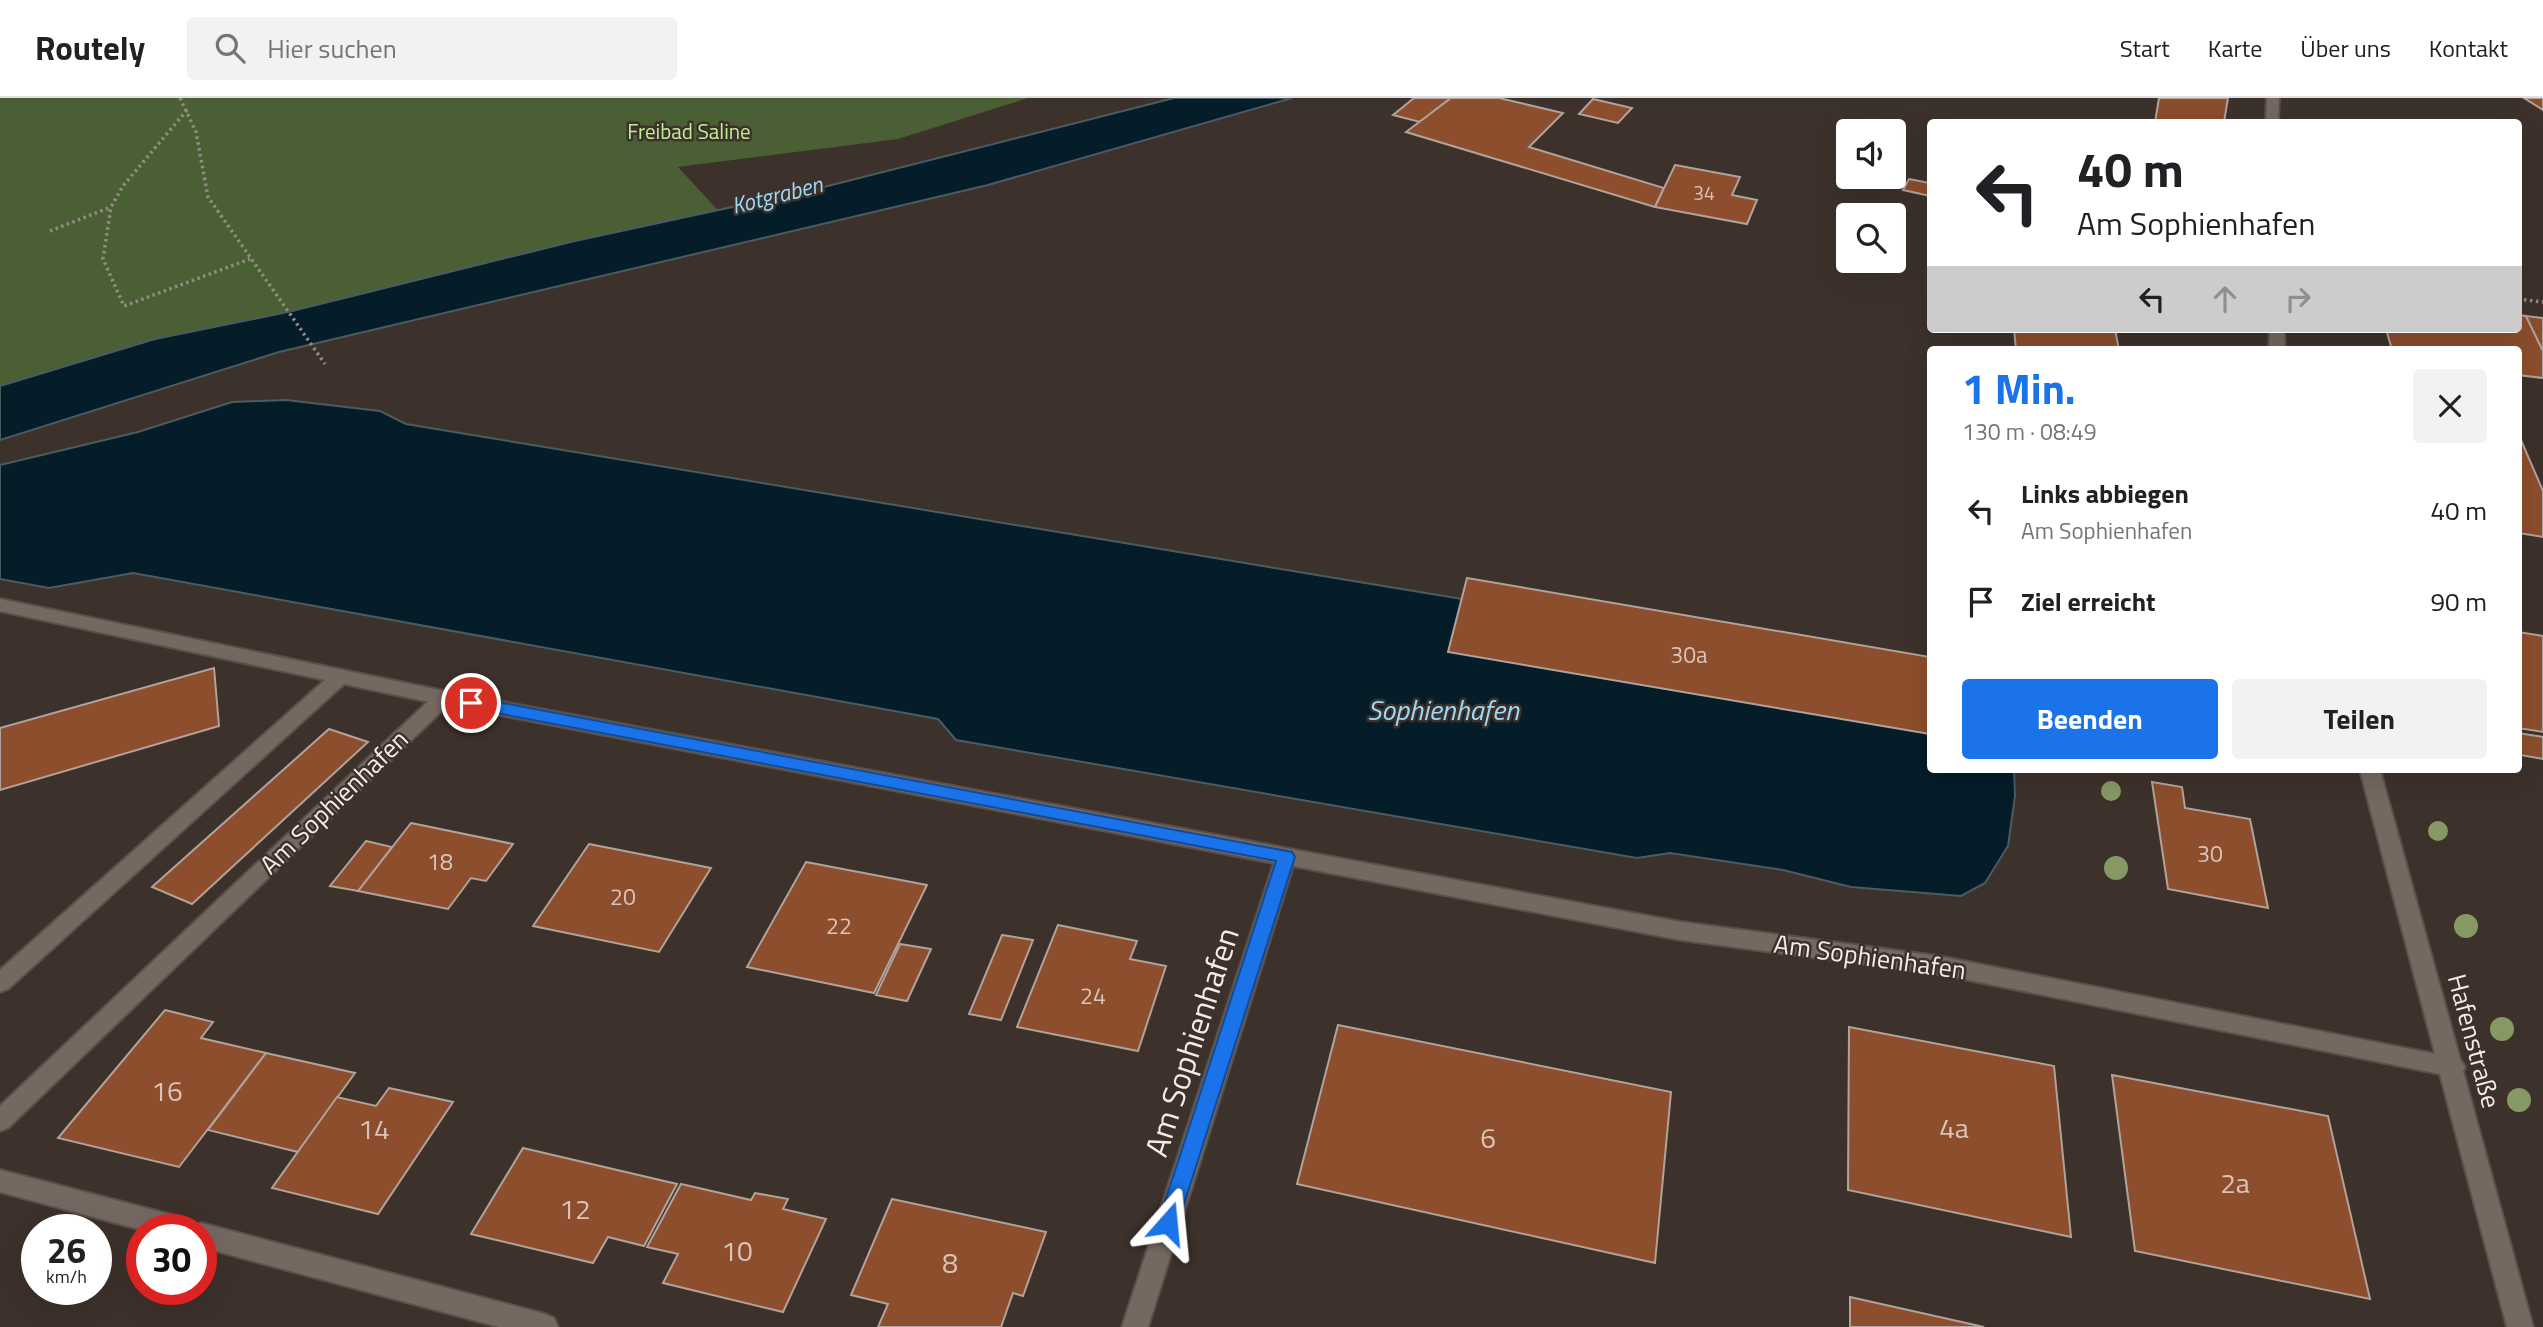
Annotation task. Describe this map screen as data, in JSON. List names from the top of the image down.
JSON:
{
  "streets": {
    "street": ["Am Sophienhafen", "Hafenstraße"]
  },
  "crossings": [
    ["Am Sophienhafen", "Hafenstraße"]
  ],
  "water": ["Kotgraben", "Sophienhafen"],
  "parks": ["Freibad Saline"],
  "house_numbers": [
    "34",
    "30a",
    "30",
    "18",
    "20",
    "22",
    "24",
    "16",
    "4a",
    "14",
    "6",
    "2a",
    "12",
    "10",
    "8"
  ],
  "page": {
    "header": "Routely",
    "search": "Hier suchen",
    "nav": [
      "Start",
      "Karte",
      "Über uns",
      "Kontakt"
    ],
    "turn": ["40 m", "Am Sophienhafen"],
    "heading": ["1 Min.", "130 m · 08:49"],
    "list": [
      {
        "name": "Links abbiegen",
        "note": "Am Sophienhafen",
        "value": "40 m"
      },
      {
        "name": "Ziel erreicht",
        "value": "90 m"
      }
    ],
    "buttons": ["Beenden", "Teilen"],
    "speed": "26 km/h",
    "limit": "30"
  }
}
